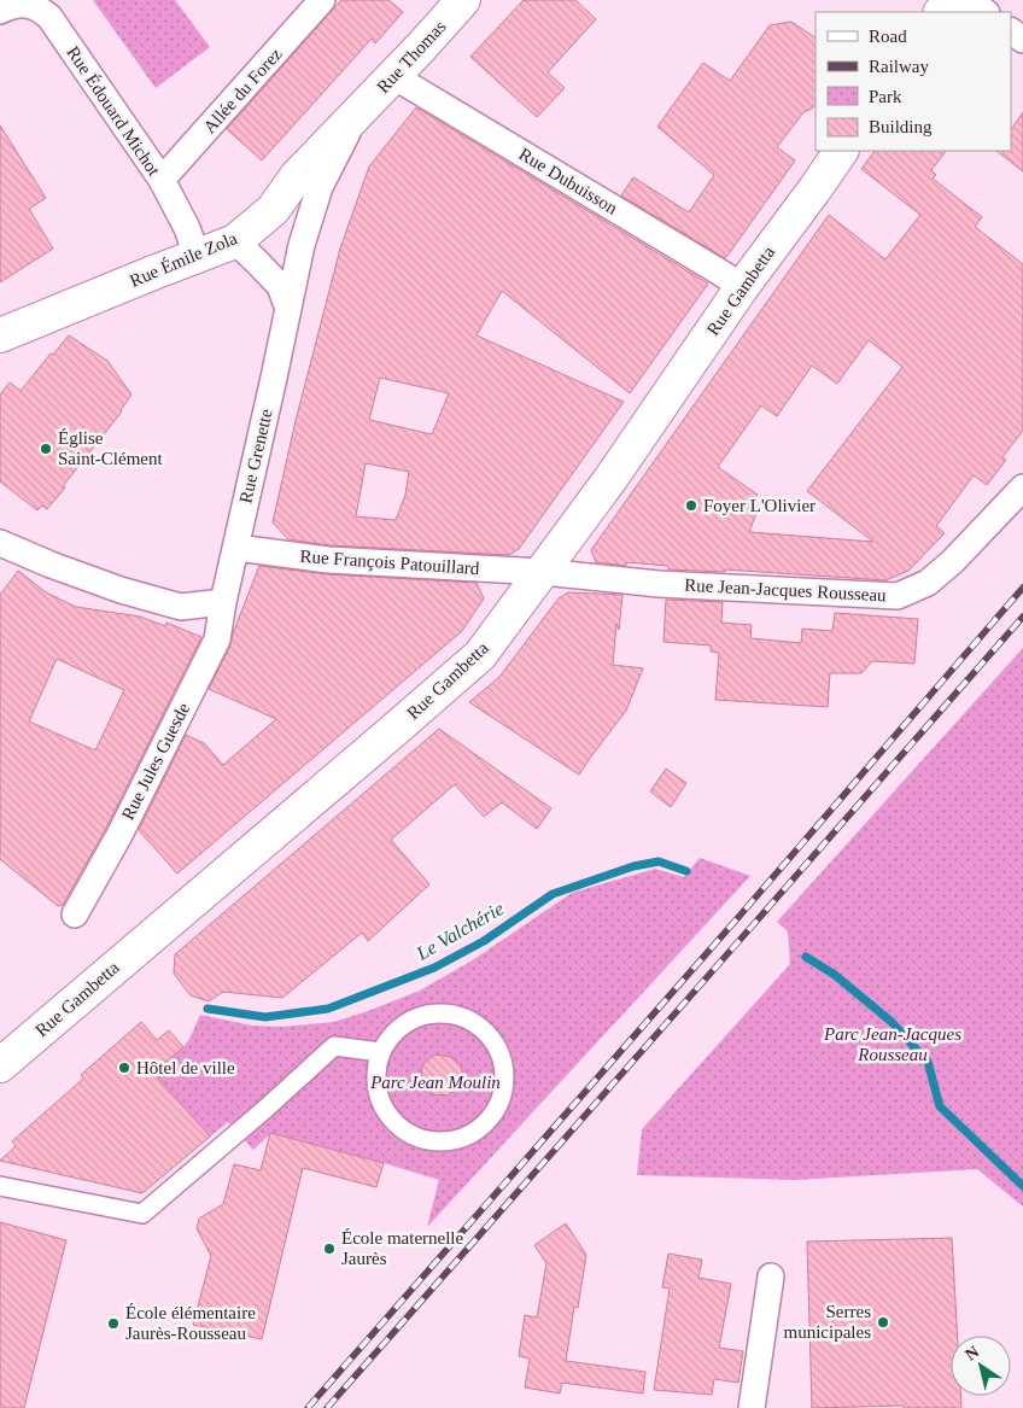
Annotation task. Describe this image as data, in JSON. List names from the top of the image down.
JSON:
{
  "streets": {
    "main road": ["Rue Thomas", "Rue Émile Zola", "Rue Gambetta"],
    "street": [
      "Allée du Forez",
      "Rue Édouard Michot",
      "Rue Dubuisson",
      "Rue Grenette",
      "Rue François Patouillard",
      "Rue Jean-Jacques Rousseau",
      "Rue Jules Guesde"
    ]
  },
  "crossings": [
    ["Rue Thomas", "Rue Dubuisson"],
    ["Rue Thomas", "Rue Émile Zola"],
    ["Rue Thomas", "Rue Grenette"],
    ["Allée du Forez", "Rue Édouard Michot"],
    ["Rue Édouard Michot", "Rue Émile Zola"],
    ["Rue Dubuisson", "Rue Gambetta"],
    ["Rue Émile Zola", "Rue Grenette"],
    ["Rue Gambetta", "Rue François Patouillard"],
    ["Rue Gambetta", "Rue Jean-Jacques Rousseau"],
    ["Rue Grenette", "Rue François Patouillard"],
    ["Rue Grenette", "Rue Jules Guesde"],
    ["Rue François Patouillard", "Rue Jean-Jacques Rousseau"]
  ],
  "water": ["Le Valchérie"],
  "parks": ["Parc Jean-Jacques Rousseau", "Parc Jean Moulin"],
  "places": [
    "Église Saint-Clément",
    "Foyer L'Olivier",
    "Hôtel de ville",
    "École maternelle Jaurès",
    "Serres municipales",
    "École élémentaire Jaurès-Rousseau"
  ],
  "legend": [
    "Road",
    "Railway",
    "Park",
    "Building"
  ],
  "north": "top left"
}
